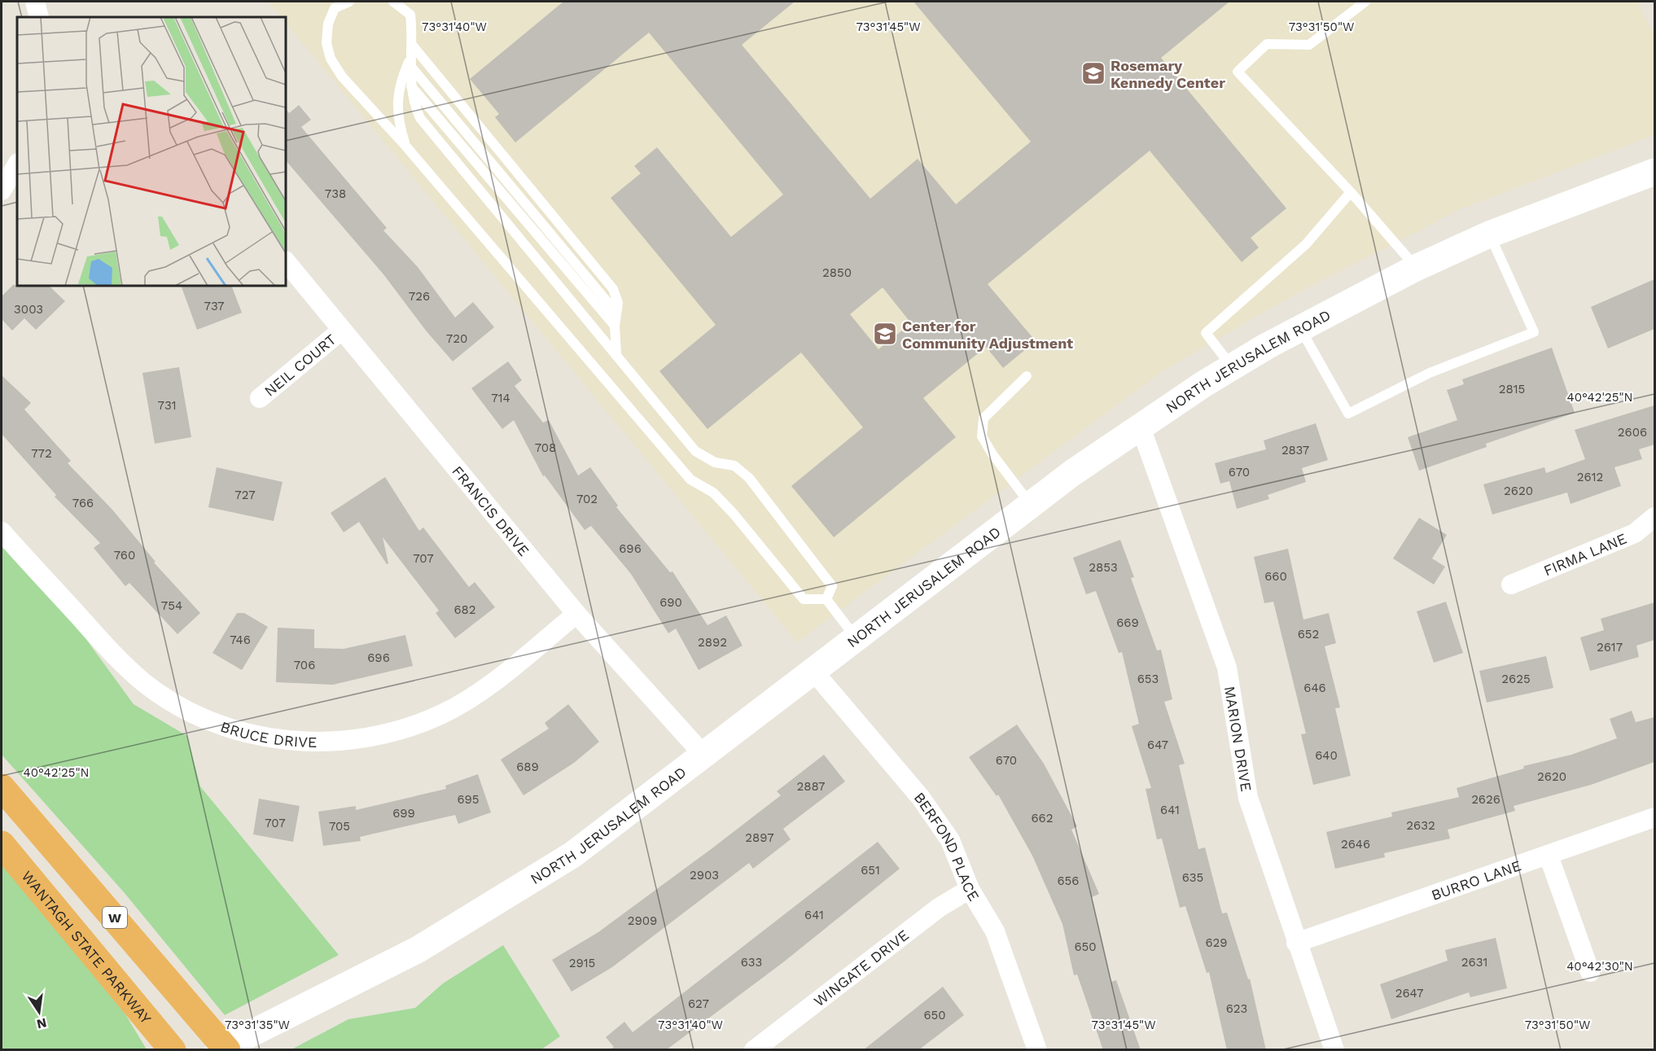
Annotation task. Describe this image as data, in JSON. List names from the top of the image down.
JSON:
{
  "streets": {
    "highway": ["W", "WANTAGH STATE PARKWAY"],
    "main road": ["NORTH JERUSALEM ROAD"],
    "street": [
      "NEIL COURT",
      "FRANCIS DRIVE",
      "FIRMA LANE",
      "BRUCE DRIVE",
      "MARION DRIVE",
      "BERFOND PLACE",
      "BURRO LANE",
      "WINGATE DRIVE"
    ]
  },
  "crossings": [
    ["NORTH JERUSALEM ROAD", "FRANCIS DRIVE"],
    ["NORTH JERUSALEM ROAD", "MARION DRIVE"],
    ["NORTH JERUSALEM ROAD", "BERFOND PLACE"],
    ["NEIL COURT", "FRANCIS DRIVE"],
    ["FRANCIS DRIVE", "BRUCE DRIVE"],
    ["MARION DRIVE", "BURRO LANE"],
    ["BERFOND PLACE", "WINGATE DRIVE"]
  ],
  "places": {
    "school or university": ["Rosemary Kennedy Center", "Center for Community Adjustment"]
  },
  "house_numbers": [
    "738",
    "2850",
    "726",
    "737",
    "3003",
    "720",
    "2815",
    "714",
    "731",
    "2606",
    "708",
    "2837",
    "772",
    "670",
    "2612",
    "2620",
    "727",
    "702",
    "766",
    "696",
    "760",
    "707",
    "2853",
    "660",
    "690",
    "754",
    "682",
    "669",
    "652",
    "746",
    "2892",
    "2617",
    "696",
    "706",
    "653",
    "2625",
    "646",
    "647",
    "640",
    "670",
    "689",
    "2620",
    "2887",
    "695",
    "2626",
    "641",
    "699",
    "662",
    "707",
    "2632",
    "705",
    "2897",
    "2646",
    "651",
    "2903",
    "635",
    "656",
    "641",
    "2909",
    "629",
    "650",
    "633",
    "2631",
    "2915",
    "2647",
    "627",
    "623",
    "650"
  ],
  "north": "bottom",
  "coordinates": [
    "73°31'40\"W",
    "73°31'45\"W",
    "73°31'50\"W",
    "40°42'25\"N",
    "40°42'30\"N",
    "73°31'35\"W"
  ]
}
